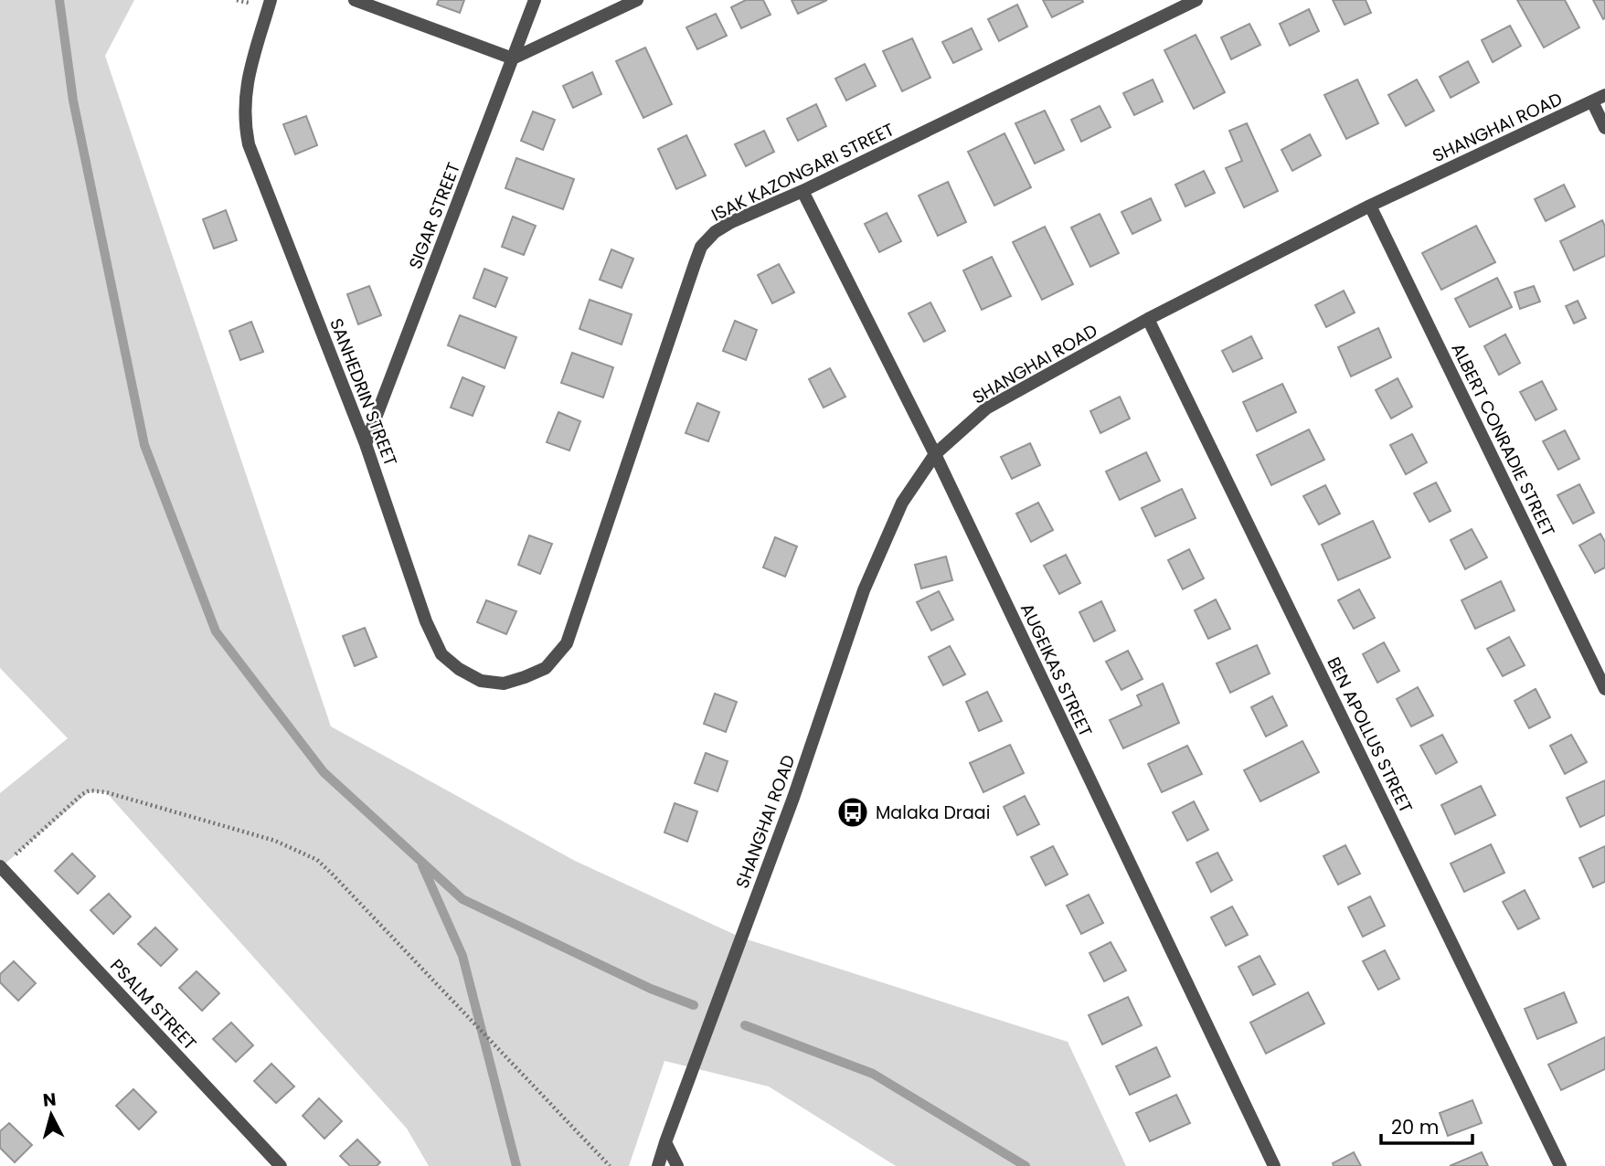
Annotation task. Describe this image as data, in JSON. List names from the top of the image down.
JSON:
{
  "streets": {
    "street": [
      "SHANGHAI ROAD",
      "ISAK KAZONGARI STREET",
      "SIGAR STREET",
      "SANHEDRIN STREET",
      "ALBERT CONRADIE STREET",
      "AUGEIKAS STREET",
      "BEN APOLLUS STREET",
      "PSALM STREET"
    ]
  },
  "crossings": [
    ["SHANGHAI ROAD", "ALBERT CONRADIE STREET"],
    ["SHANGHAI ROAD", "AUGEIKAS STREET"],
    ["SHANGHAI ROAD", "BEN APOLLUS STREET"],
    ["ISAK KAZONGARI STREET", "SANHEDRIN STREET"],
    ["ISAK KAZONGARI STREET", "AUGEIKAS STREET"],
    ["SIGAR STREET", "SANHEDRIN STREET"]
  ],
  "places": {
    "bus stop": ["Malaka Draai"]
  },
  "scale_bar": "20 m",
  "north": "top"
}
